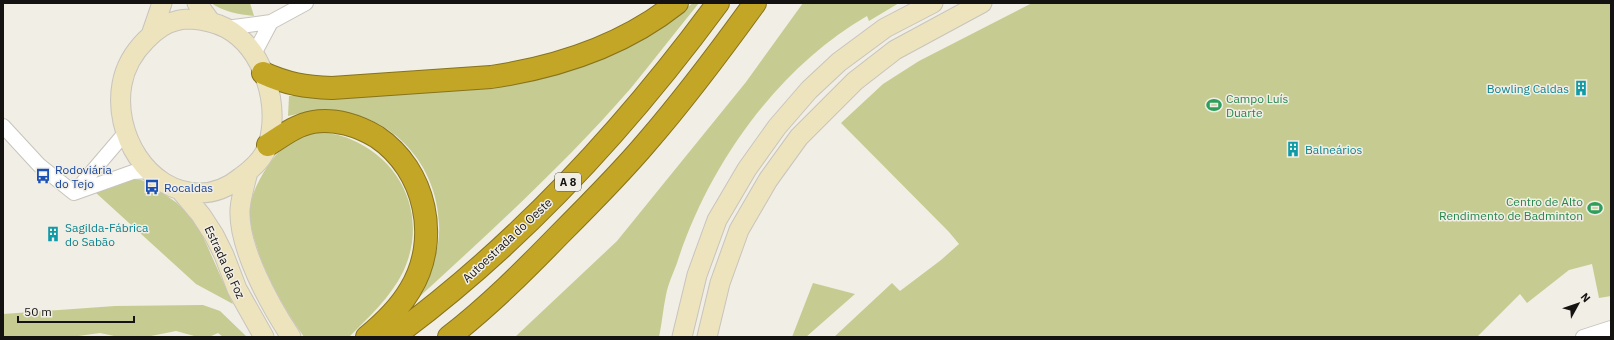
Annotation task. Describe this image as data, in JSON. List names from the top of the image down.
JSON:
{
  "streets": {
    "highway": ["A 8", "Autoestrada do Oeste"],
    "main road": ["Estrada da Foz"]
  },
  "places": {
    "building": ["Bowling Caldas", "Balneários", "Sagilda-Fábrica do Sabão"],
    "sports": ["Campo Luís Duarte", "Centro de Alto Rendimento de Badminton"],
    "bus stop": ["Rodoviária do Tejo", "Rocaldas"]
  },
  "scale_bar": "50 m",
  "north": "top right"
}
